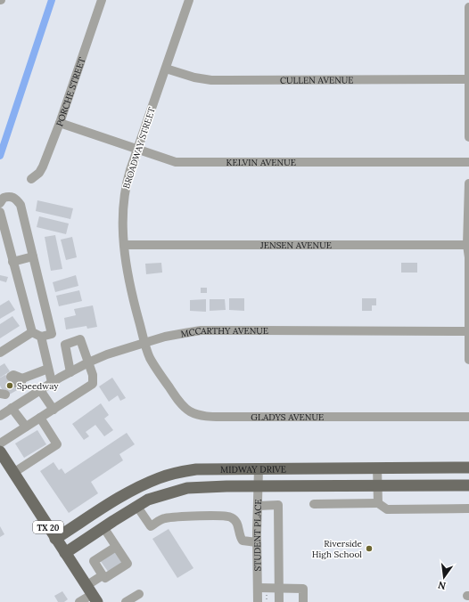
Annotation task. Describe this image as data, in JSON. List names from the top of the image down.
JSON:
{
  "streets": {
    "main road": ["MIDWAY DRIVE", "TX 20"],
    "street": [
      "CULLEN AVENUE",
      "PORCHE STREET",
      "BROADWAY STREET",
      "KELVIN AVENUE",
      "JENSEN AVENUE",
      "MCCARTHY AVENUE",
      "GLADYS AVENUE",
      "STUDENT PLACE"
    ]
  },
  "crossings": [
    ["CULLEN AVENUE", "BROADWAY STREET"],
    ["PORCHE STREET", "KELVIN AVENUE"],
    ["BROADWAY STREET", "KELVIN AVENUE"],
    ["BROADWAY STREET", "JENSEN AVENUE"],
    ["BROADWAY STREET", "MCCARTHY AVENUE"],
    ["BROADWAY STREET", "GLADYS AVENUE"],
    ["MCCARTHY AVENUE", "GLADYS AVENUE"],
    ["MIDWAY DRIVE", "TX 20"],
    ["MIDWAY DRIVE", "STUDENT PLACE"]
  ],
  "places": ["Speedway", "Riverside High School"],
  "north": "bottom"
}
